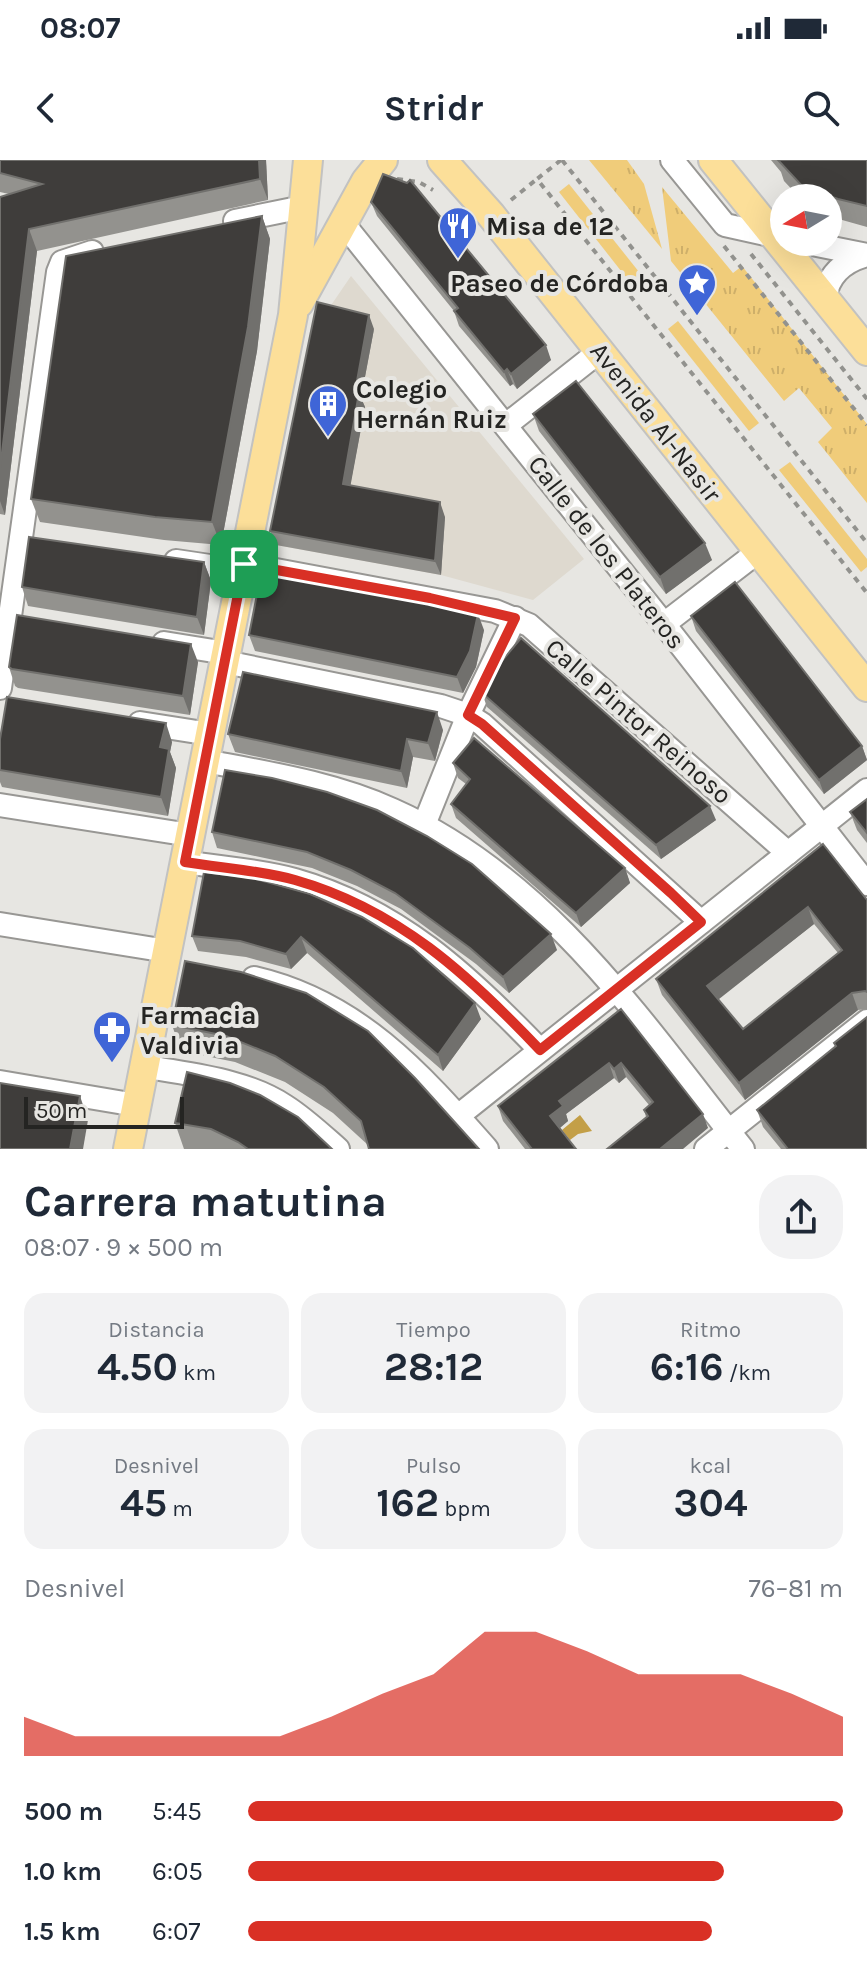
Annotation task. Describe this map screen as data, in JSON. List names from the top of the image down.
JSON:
{
  "streets": {
    "main road": ["Avenida Al-Nasir"],
    "street": ["Calle de los Plateros", "Calle Pintor Reinoso"]
  },
  "places": {
    "restaurant": ["Misa de 12"],
    "place": ["Paseo de Córdoba"],
    "building": ["Colegio Hernán Ruiz"],
    "pharmacy": ["Farmacia Valdivia"]
  },
  "scale_bar": "50 m",
  "north": "left",
  "page": {
    "status": "08:07",
    "header": "Stridr",
    "scale": "50 m",
    "heading": ["Carrera matutina", "08:07 · 9 × 500 m"],
    "stats": [
      ["Distancia", "4.50 km"],
      ["Tiempo", "28:12"],
      ["Ritmo", "6:16 /km"],
      ["Desnivel", "45 m"],
      ["Pulso", "162 bpm"],
      ["kcal", "304"]
    ],
    "chart": ["Desnivel", "76–81 m"],
    "list": [
      {
        "name": "500 m",
        "note": "5:45"
      },
      {
        "name": "1.0 km",
        "note": "6:05"
      },
      {
        "name": "1.5 km",
        "note": "6:07"
      }
    ]
  }
}
